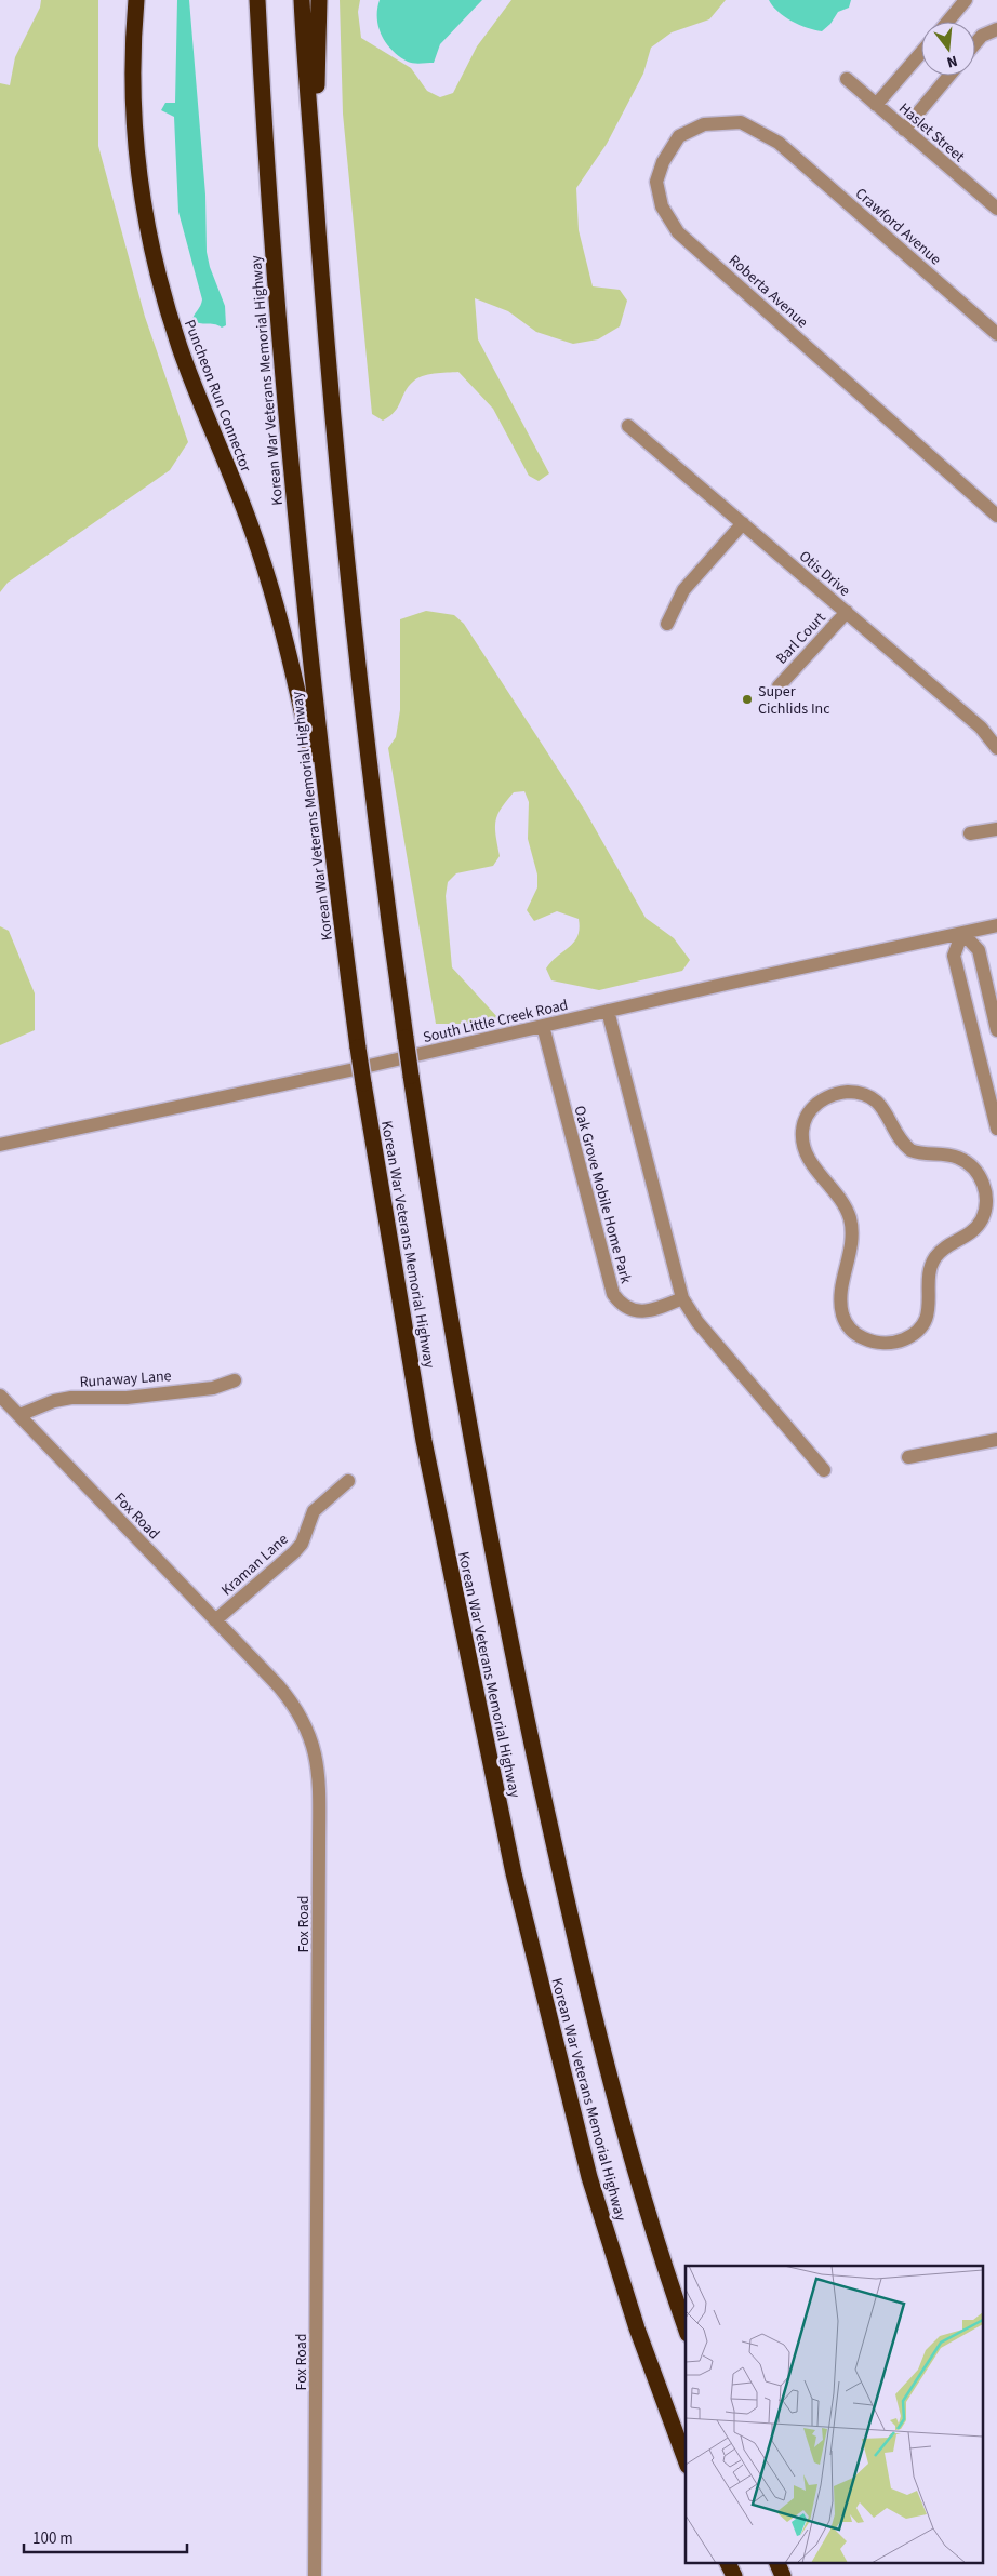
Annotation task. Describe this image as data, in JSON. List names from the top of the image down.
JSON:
{
  "streets": {
    "highway": ["Korean War Veterans Memorial Highway", "Puncheon Run Connector"],
    "street": [
      "Haslet Street",
      "Crawford Avenue",
      "Roberta Avenue",
      "Otis Drive",
      "Barl Court",
      "South Little Creek Road",
      "Oak Grove Mobile Home Park",
      "Runaway Lane",
      "Fox Road",
      "Kraman Lane"
    ]
  },
  "crossings": [
    ["Crawford Avenue", "Roberta Avenue"],
    ["Korean War Veterans Memorial Highway", "Puncheon Run Connector"],
    ["Otis Drive", "Barl Court"],
    ["South Little Creek Road", "Oak Grove Mobile Home Park"],
    ["Runaway Lane", "Fox Road"],
    ["Fox Road", "Kraman Lane"]
  ],
  "places": ["Super Cichlids Inc"],
  "scale_bar": "100 m",
  "north": "bottom"
}
